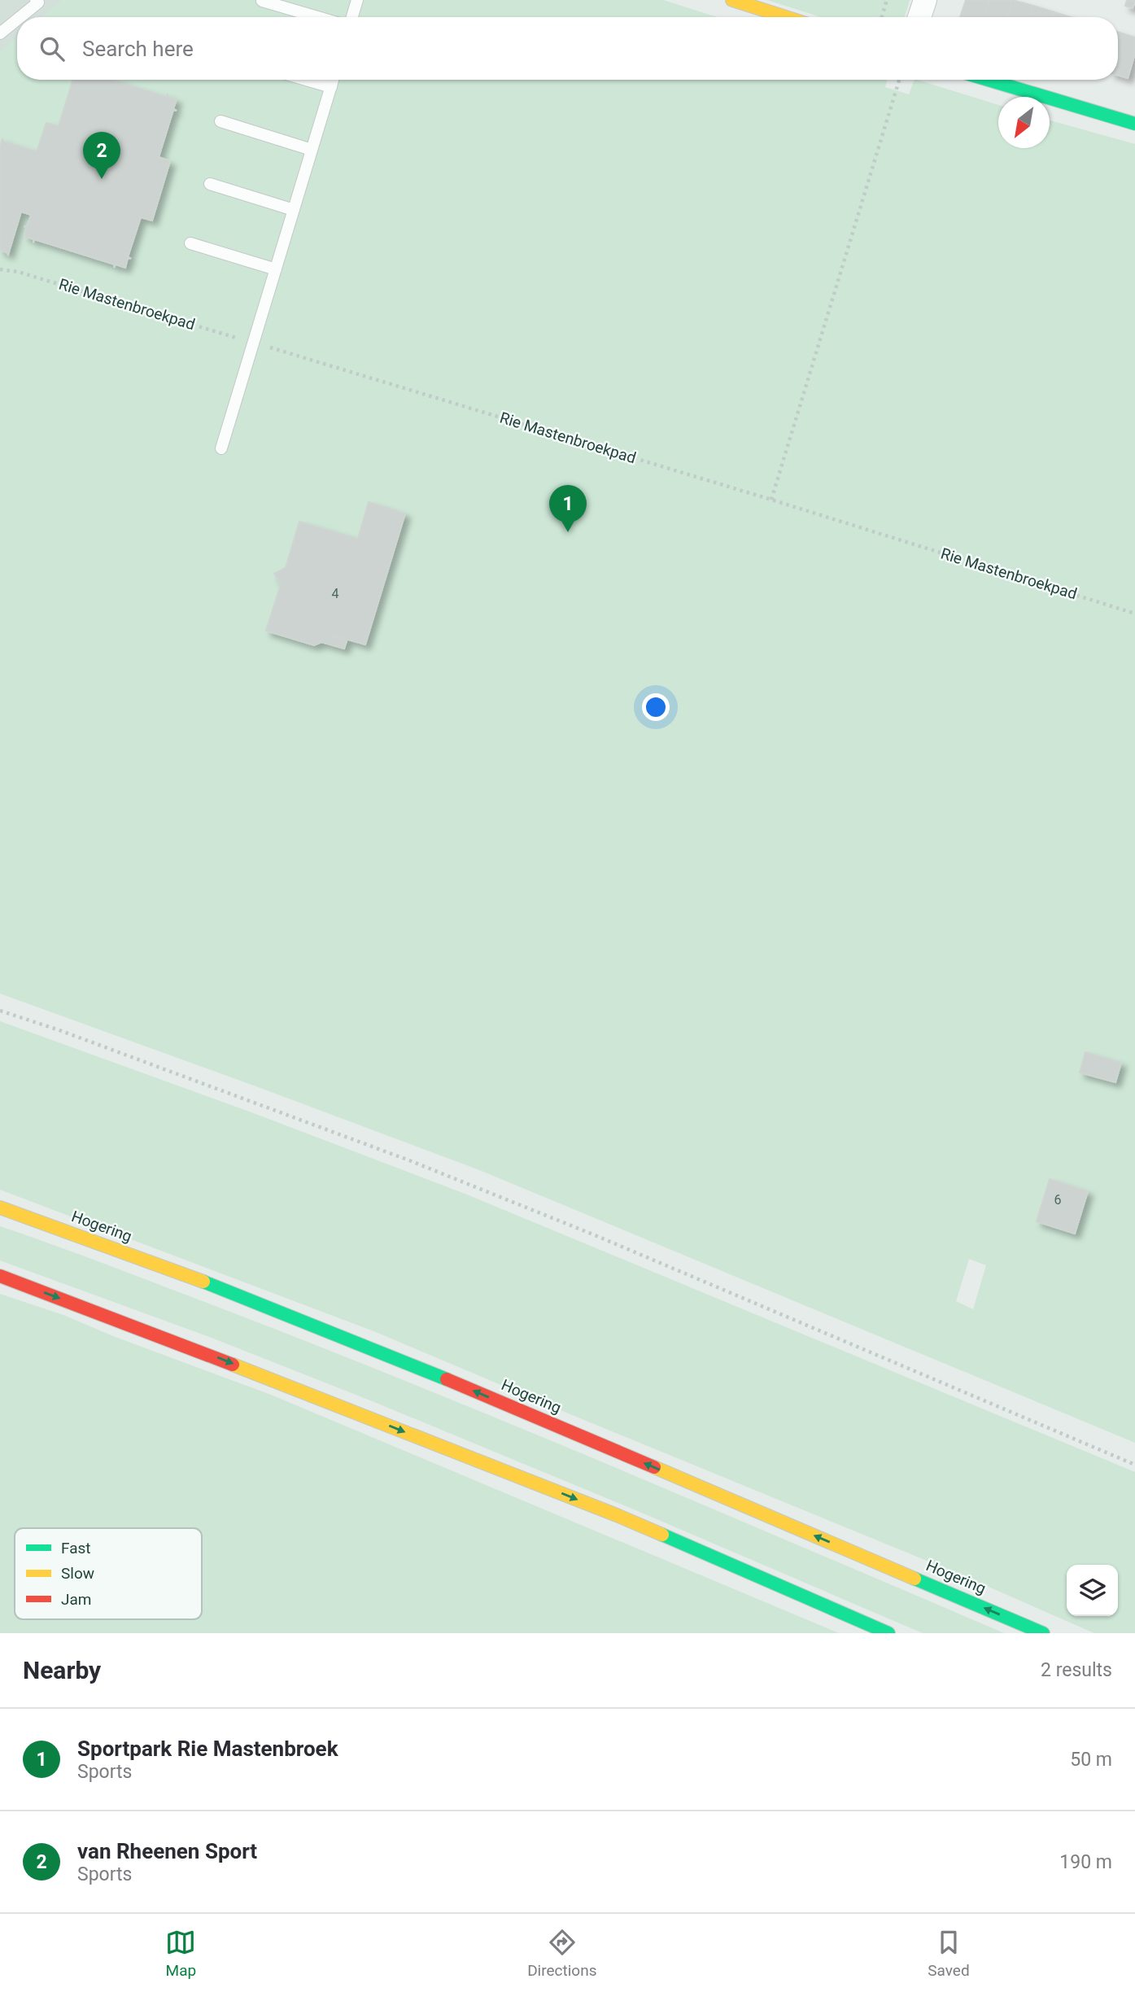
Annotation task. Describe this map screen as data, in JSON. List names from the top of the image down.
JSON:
{
  "streets": {
    "main road": ["Hogering"],
    "path": ["Rie Mastenbroekpad"]
  },
  "house_numbers": ["4", "6"],
  "legend": ["Fast", "Slow", "Jam"],
  "north": "bottom left",
  "page": {
    "search": "Search here",
    "pins": ["2", "1"],
    "heading": ["Nearby", "2 results"],
    "list": [
      {
        "mark": "1",
        "name": "Sportpark Rie Mastenbroek",
        "note": "Sports",
        "value": "50 m"
      },
      {
        "mark": "2",
        "name": "van Rheenen Sport",
        "note": "Sports",
        "value": "190 m"
      }
    ],
    "nav": ["Map", "Directions", "Saved"]
  }
}
